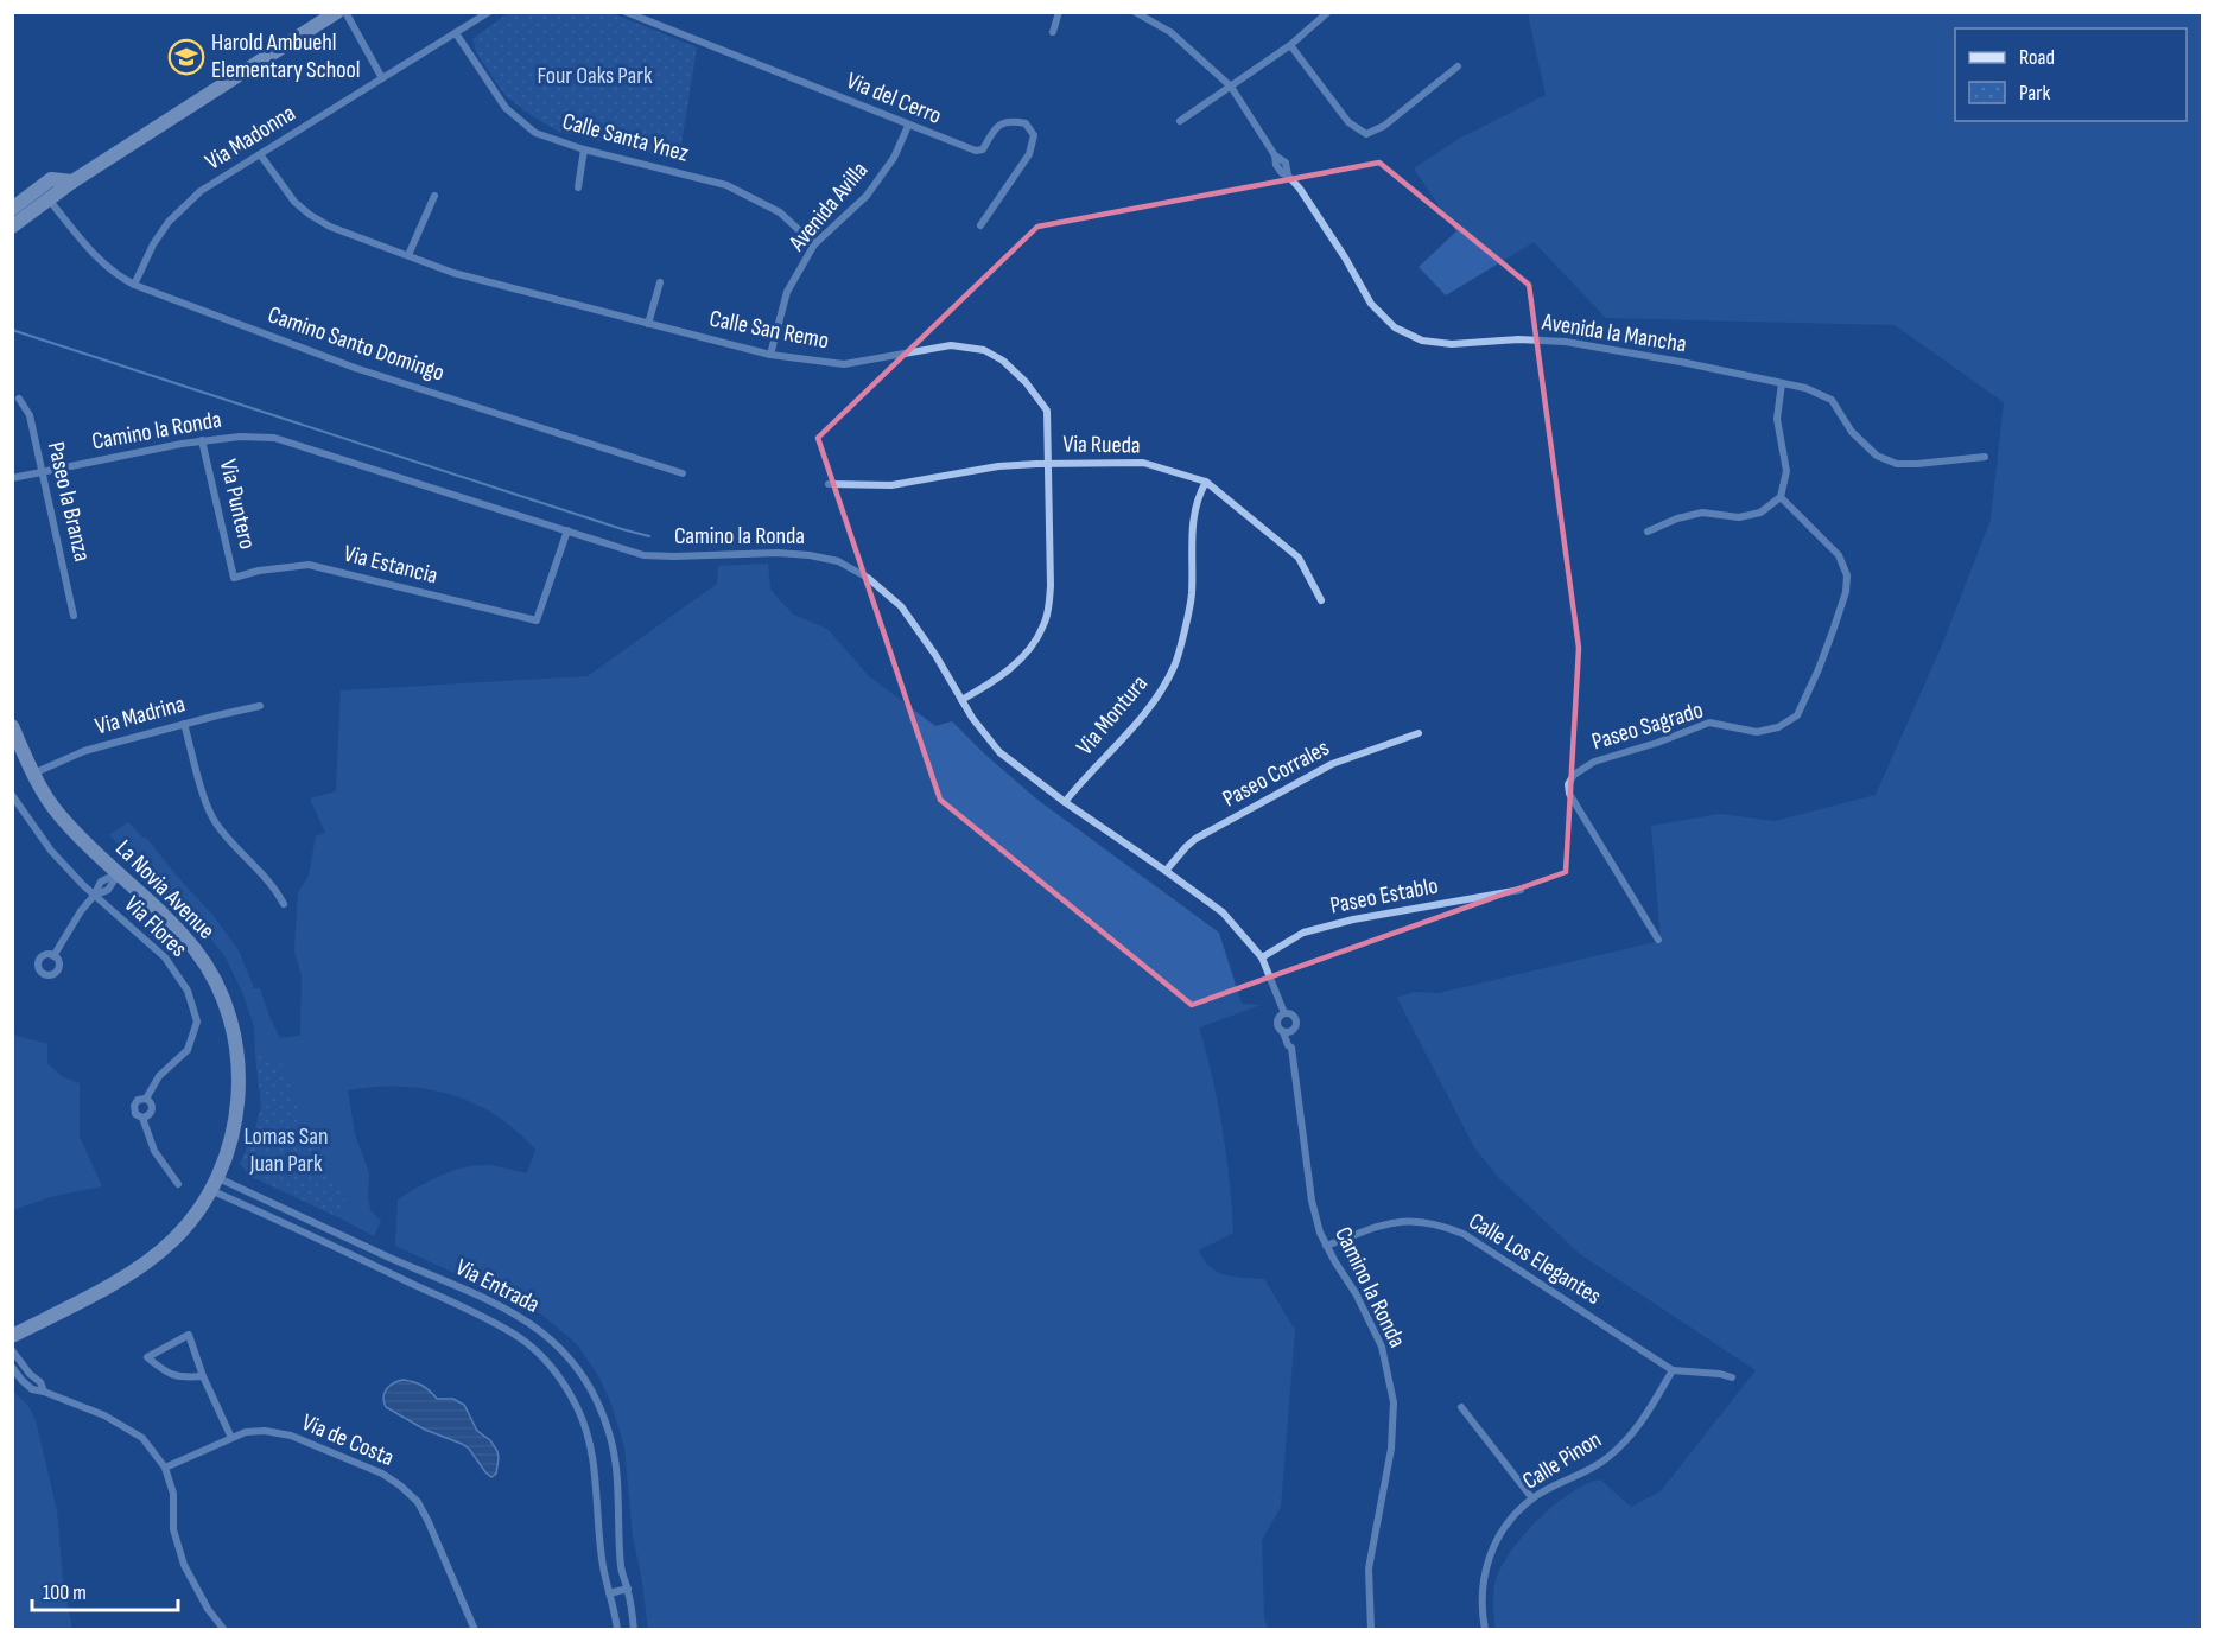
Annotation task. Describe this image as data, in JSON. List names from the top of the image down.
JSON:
{
  "streets": {
    "main road": ["La Novia Avenue"],
    "street": [
      "Via del Cerro",
      "Via Madonna",
      "Calle Santa Ynez",
      "Avenida Avilla",
      "Calle San Remo",
      "Avenida la Mancha",
      "Camino Santo Domingo",
      "Camino la Ronda",
      "Via Rueda",
      "Paseo la Branza",
      "Via Puntero",
      "Via Estancia",
      "Via Madrina",
      "Via Montura",
      "Paseo Sagrado",
      "Paseo Corrales",
      "Paseo Establo",
      "Via Flores",
      "Calle Los Elegantes",
      "Via Entrada",
      "Via de Costa",
      "Calle Pinon"
    ]
  },
  "crossings": [
    ["Via del Cerro", "Avenida Avilla"],
    ["Via Madonna", "Calle Santa Ynez"],
    ["Via Madonna", "Calle San Remo"],
    ["Via Madonna", "Camino Santo Domingo"],
    ["Calle Santa Ynez", "Avenida Avilla"],
    ["Avenida Avilla", "Calle San Remo"],
    ["Calle San Remo", "Camino la Ronda"],
    ["Calle San Remo", "Via Rueda"],
    ["Camino la Ronda", "Paseo la Branza"],
    ["Camino la Ronda", "Via Puntero"],
    ["Camino la Ronda", "Via Estancia"],
    ["Camino la Ronda", "Via Montura"],
    ["Camino la Ronda", "Paseo Corrales"],
    ["Camino la Ronda", "Paseo Establo"],
    ["Camino la Ronda", "Calle Los Elegantes"],
    ["Via Rueda", "Via Montura"],
    ["Via Puntero", "Via Estancia"],
    ["Via Madrina", "La Novia Avenue"],
    ["La Novia Avenue", "Via Entrada"],
    ["Calle Los Elegantes", "Calle Pinon"]
  ],
  "parks": ["Four Oaks Park", "Lomas San Juan Park"],
  "places": {
    "school or university": ["Harold Ambuehl Elementary School"]
  },
  "legend": ["Road", "Park"],
  "scale_bar": "100 m"
}
